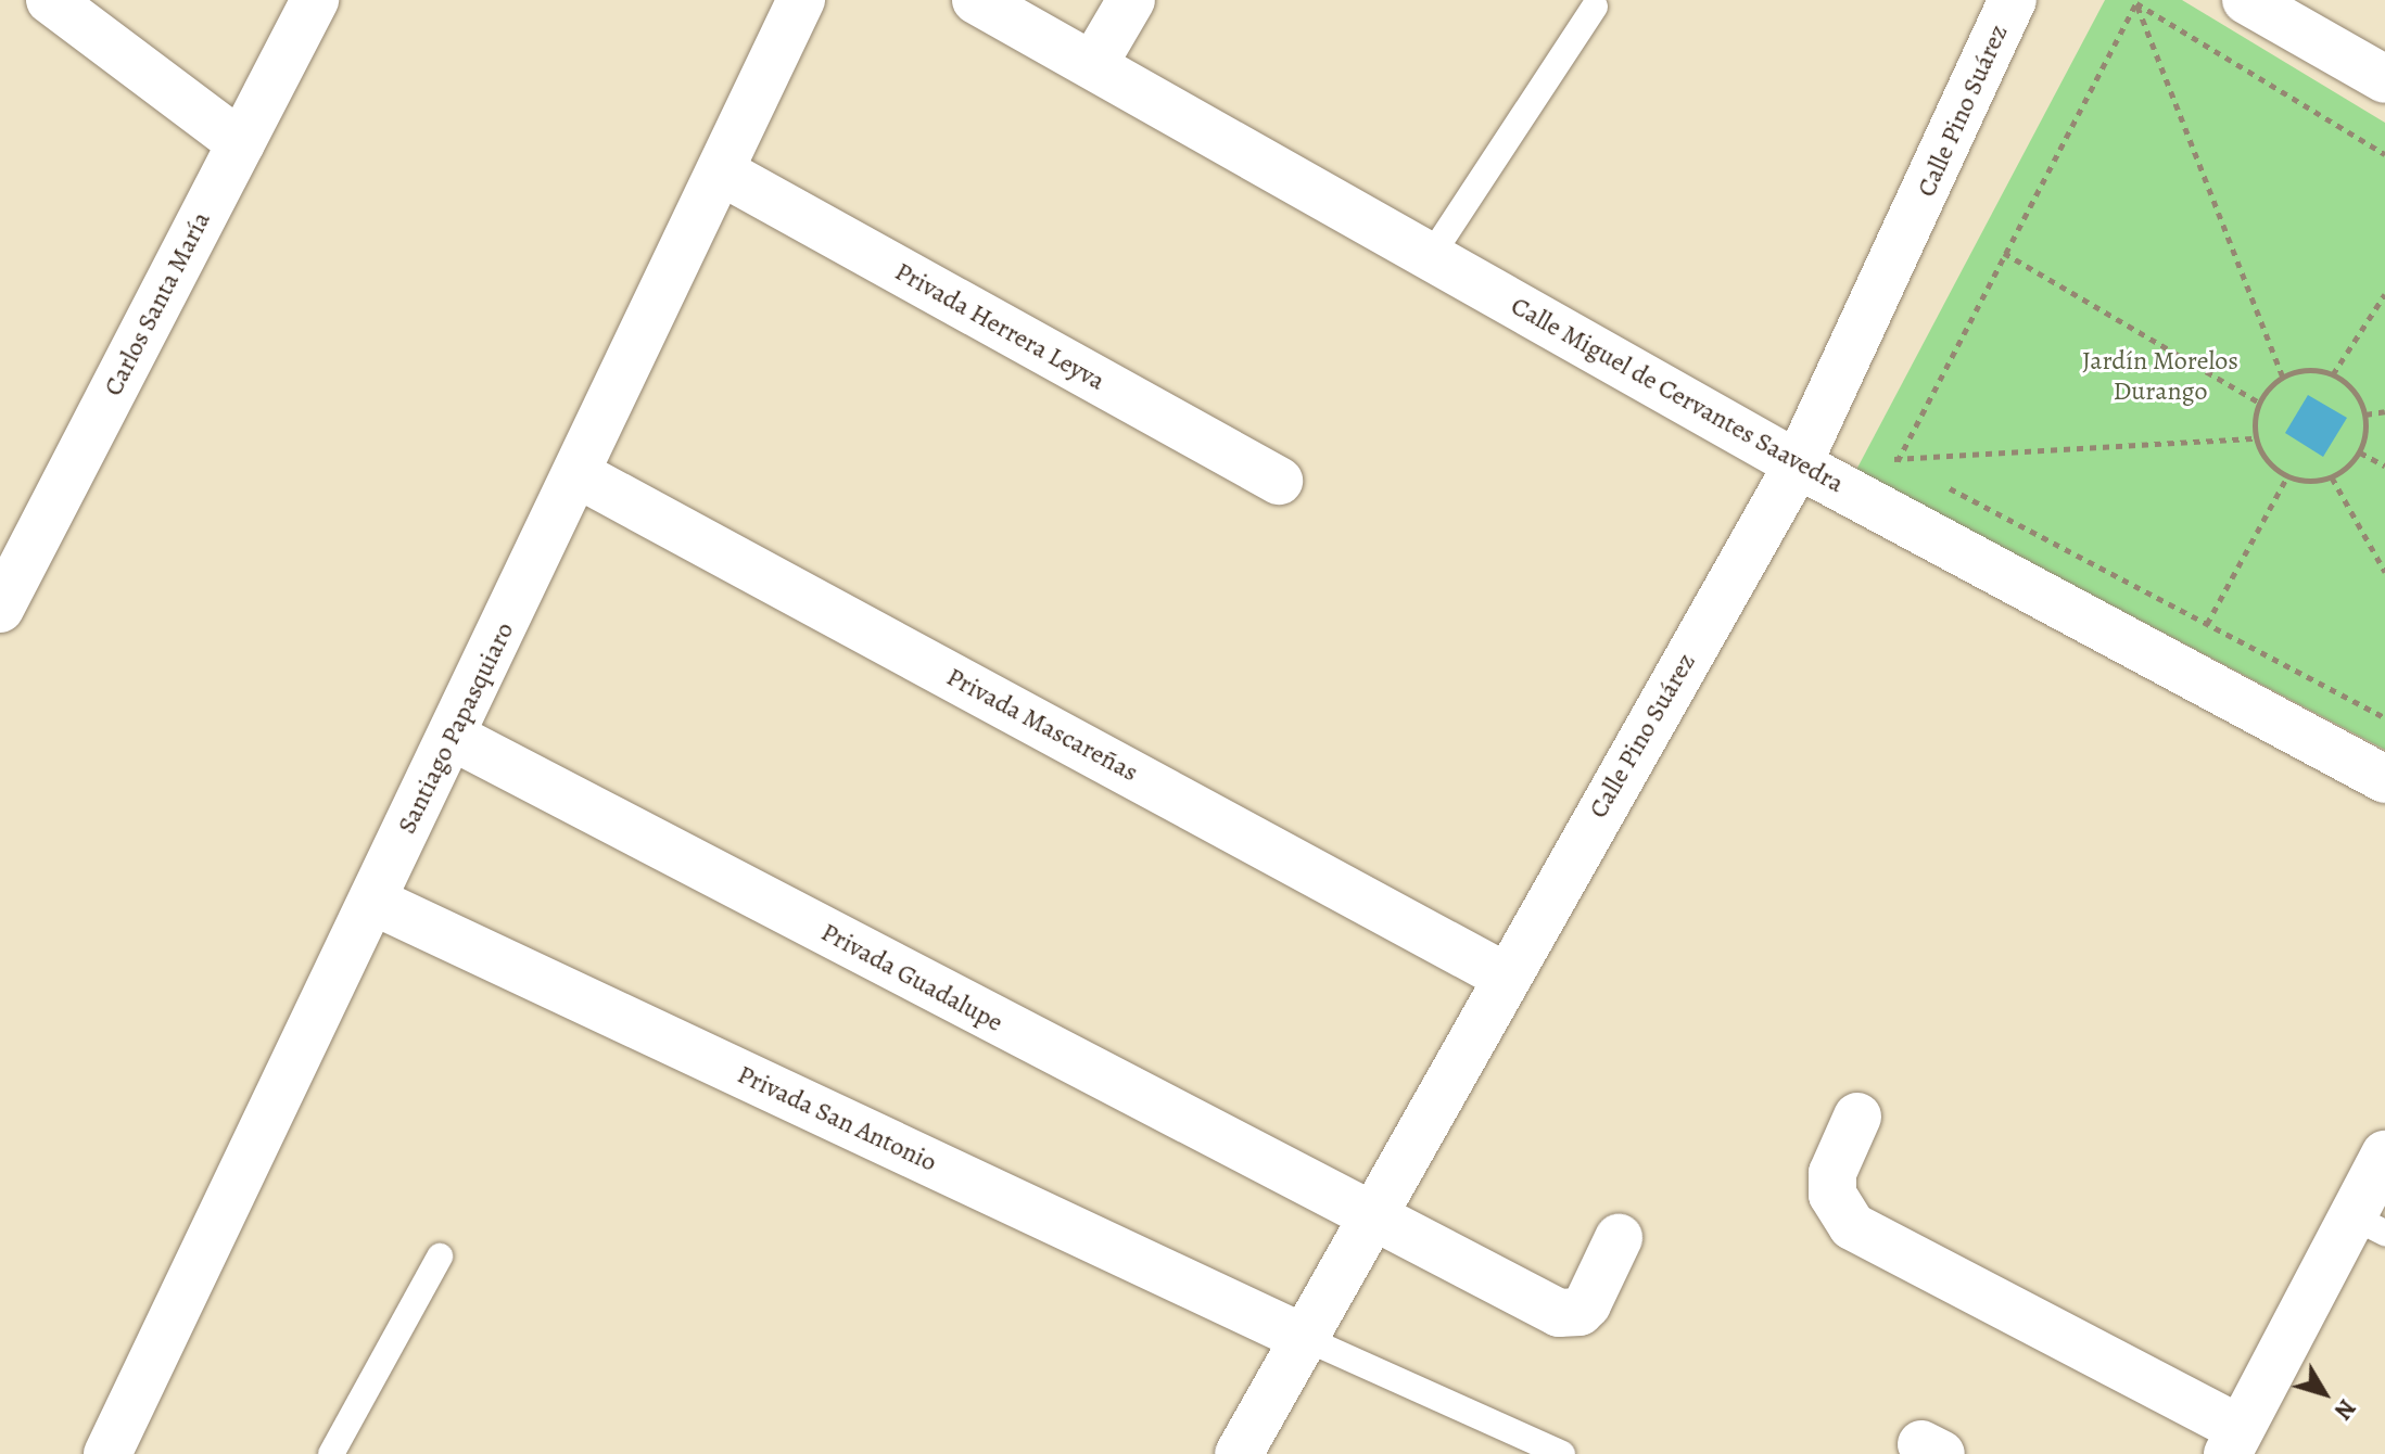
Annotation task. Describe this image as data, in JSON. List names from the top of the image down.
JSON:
{
  "streets": {
    "street": [
      "Calle Pino Suárez",
      "Carlos Santa María",
      "Privada Herrera Leyva",
      "Calle Miguel de Cervantes Saavedra",
      "Privada Mascareñas",
      "Santiago Papasquiaro",
      "Privada Guadalupe",
      "Privada San Antonio"
    ]
  },
  "crossings": [
    ["Calle Pino Suárez", "Calle Miguel de Cervantes Saavedra"],
    ["Calle Pino Suárez", "Privada Mascareñas"],
    ["Calle Pino Suárez", "Privada Guadalupe"],
    ["Calle Pino Suárez", "Privada San Antonio"],
    ["Privada Herrera Leyva", "Santiago Papasquiaro"],
    ["Privada Mascareñas", "Santiago Papasquiaro"],
    ["Santiago Papasquiaro", "Privada Guadalupe"],
    ["Santiago Papasquiaro", "Privada San Antonio"]
  ],
  "parks": ["Jardín Morelos Durango"],
  "north": "bottom right"
}
